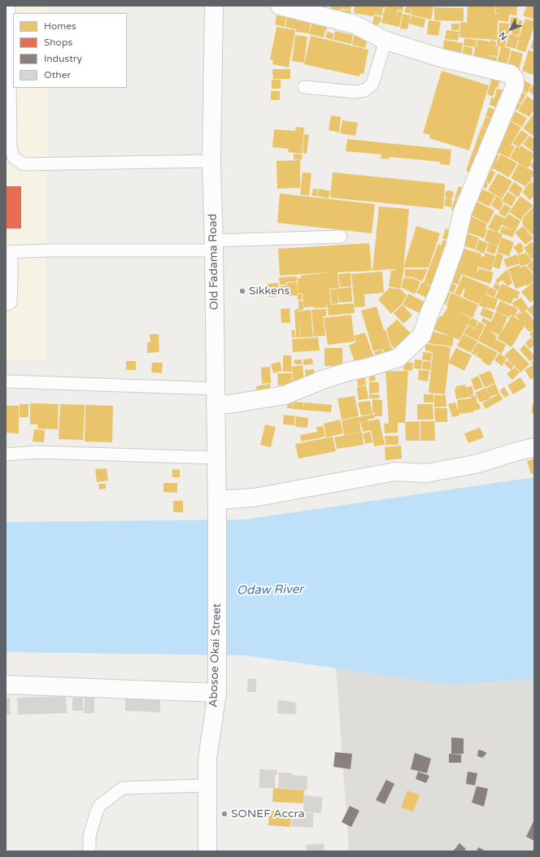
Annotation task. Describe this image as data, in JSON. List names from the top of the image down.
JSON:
{
  "streets": {
    "street": ["Old Fadama Road", "Abosoe Okai Street"]
  },
  "crossings": [
    ["Old Fadama Road", "Abosoe Okai Street"]
  ],
  "water": ["Odaw River"],
  "places": ["Sikkens", "SONEF Accra"],
  "legend": [
    "Homes",
    "Shops",
    "Industry",
    "Other"
  ],
  "north": "bottom left"
}
